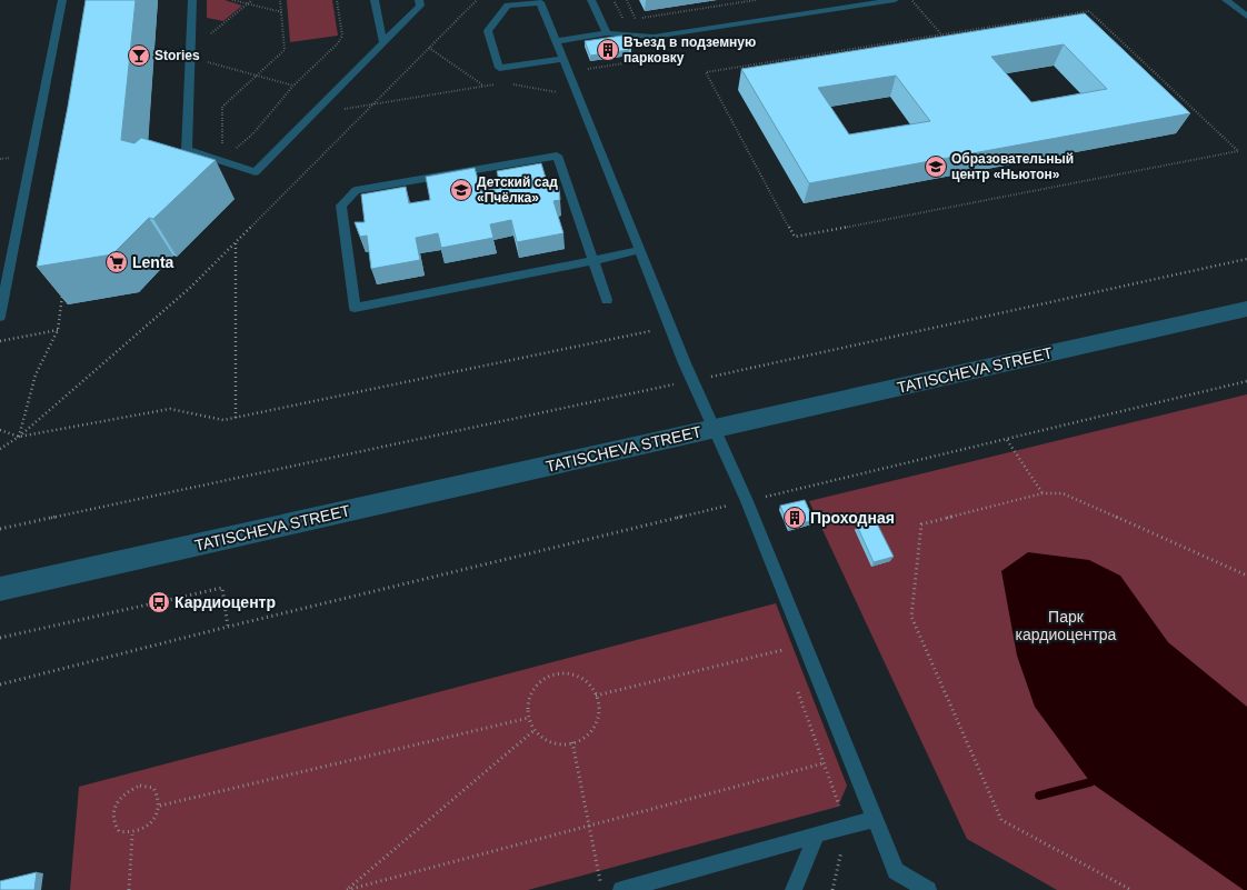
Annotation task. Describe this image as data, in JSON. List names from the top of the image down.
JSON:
{
  "streets": {
    "street": ["TATISCHEVA STREET"]
  },
  "parks": ["Парк кардиоцентра"],
  "places": {
    "building": ["Въезд в подземную парковку", "Проходная"],
    "bar": ["Stories"],
    "school or university": ["Образовательный центр «Ньютон»", "Детский сад «Пчёлка»"],
    "supermarket": ["Lenta"],
    "bus stop": ["Кардиоцентр"]
  }
}
